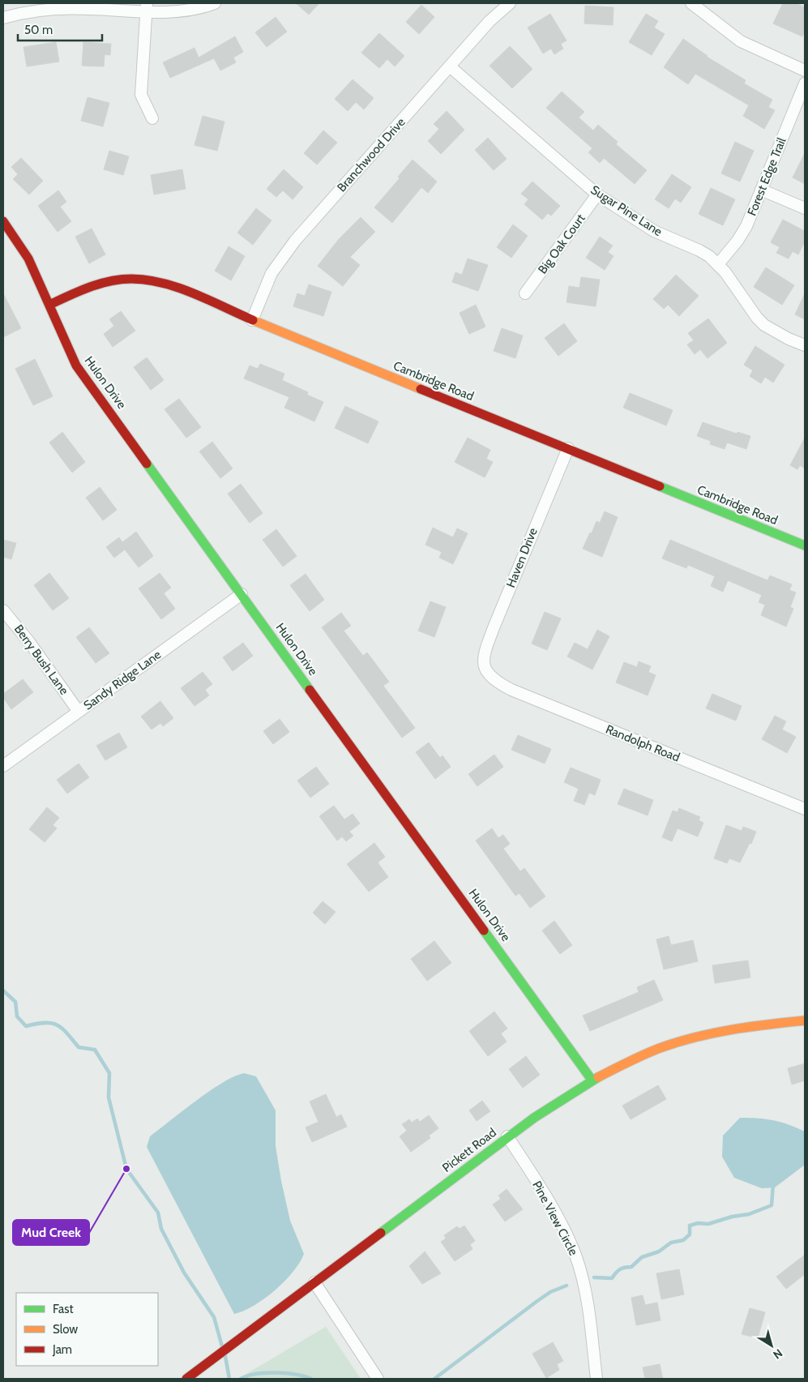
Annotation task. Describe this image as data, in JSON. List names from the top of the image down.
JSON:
{
  "streets": {
    "street": [
      "Branchwood Drive",
      "Forest Edge Trail",
      "Sugar Pine Lane",
      "Big Oak Court",
      "Cambridge Road",
      "Hulon Drive",
      "Haven Drive",
      "Berry Bush Lane",
      "Sandy Ridge Lane",
      "Randolph Road",
      "Pickett Road",
      "Pine View Circle"
    ]
  },
  "crossings": [
    ["Branchwood Drive", "Sugar Pine Lane"],
    ["Branchwood Drive", "Cambridge Road"],
    ["Forest Edge Trail", "Sugar Pine Lane"],
    ["Sugar Pine Lane", "Big Oak Court"],
    ["Cambridge Road", "Hulon Drive"],
    ["Cambridge Road", "Haven Drive"],
    ["Hulon Drive", "Sandy Ridge Lane"],
    ["Hulon Drive", "Pickett Road"],
    ["Haven Drive", "Randolph Road"],
    ["Berry Bush Lane", "Sandy Ridge Lane"],
    ["Pickett Road", "Pine View Circle"]
  ],
  "places": ["Mud Creek"],
  "legend": ["Fast", "Slow", "Jam"],
  "scale_bar": "50 m",
  "north": "bottom right"
}
